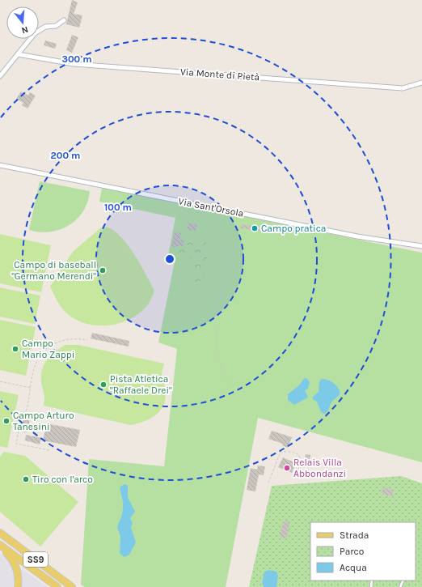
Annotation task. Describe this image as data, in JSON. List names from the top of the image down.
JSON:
{
  "streets": {
    "main road": ["SS9"],
    "street": ["Via Monte di Pietà", "Via Sant'Orsola"]
  },
  "places": [
    "Campo pratica",
    "Campo di baseball \"Germano Merendi\"",
    "Campo Mario Zappi",
    "Pista Atletica \"Raffaele Drei\"",
    "Campo Arturo Tanesini",
    "Relais Villa Abbondanzi",
    "Tiro con l'arco"
  ],
  "legend": ["Strada", "Parco", "Acqua"],
  "north": "bottom",
  "rings": ["300 m", "200 m", "100 m"]
}
